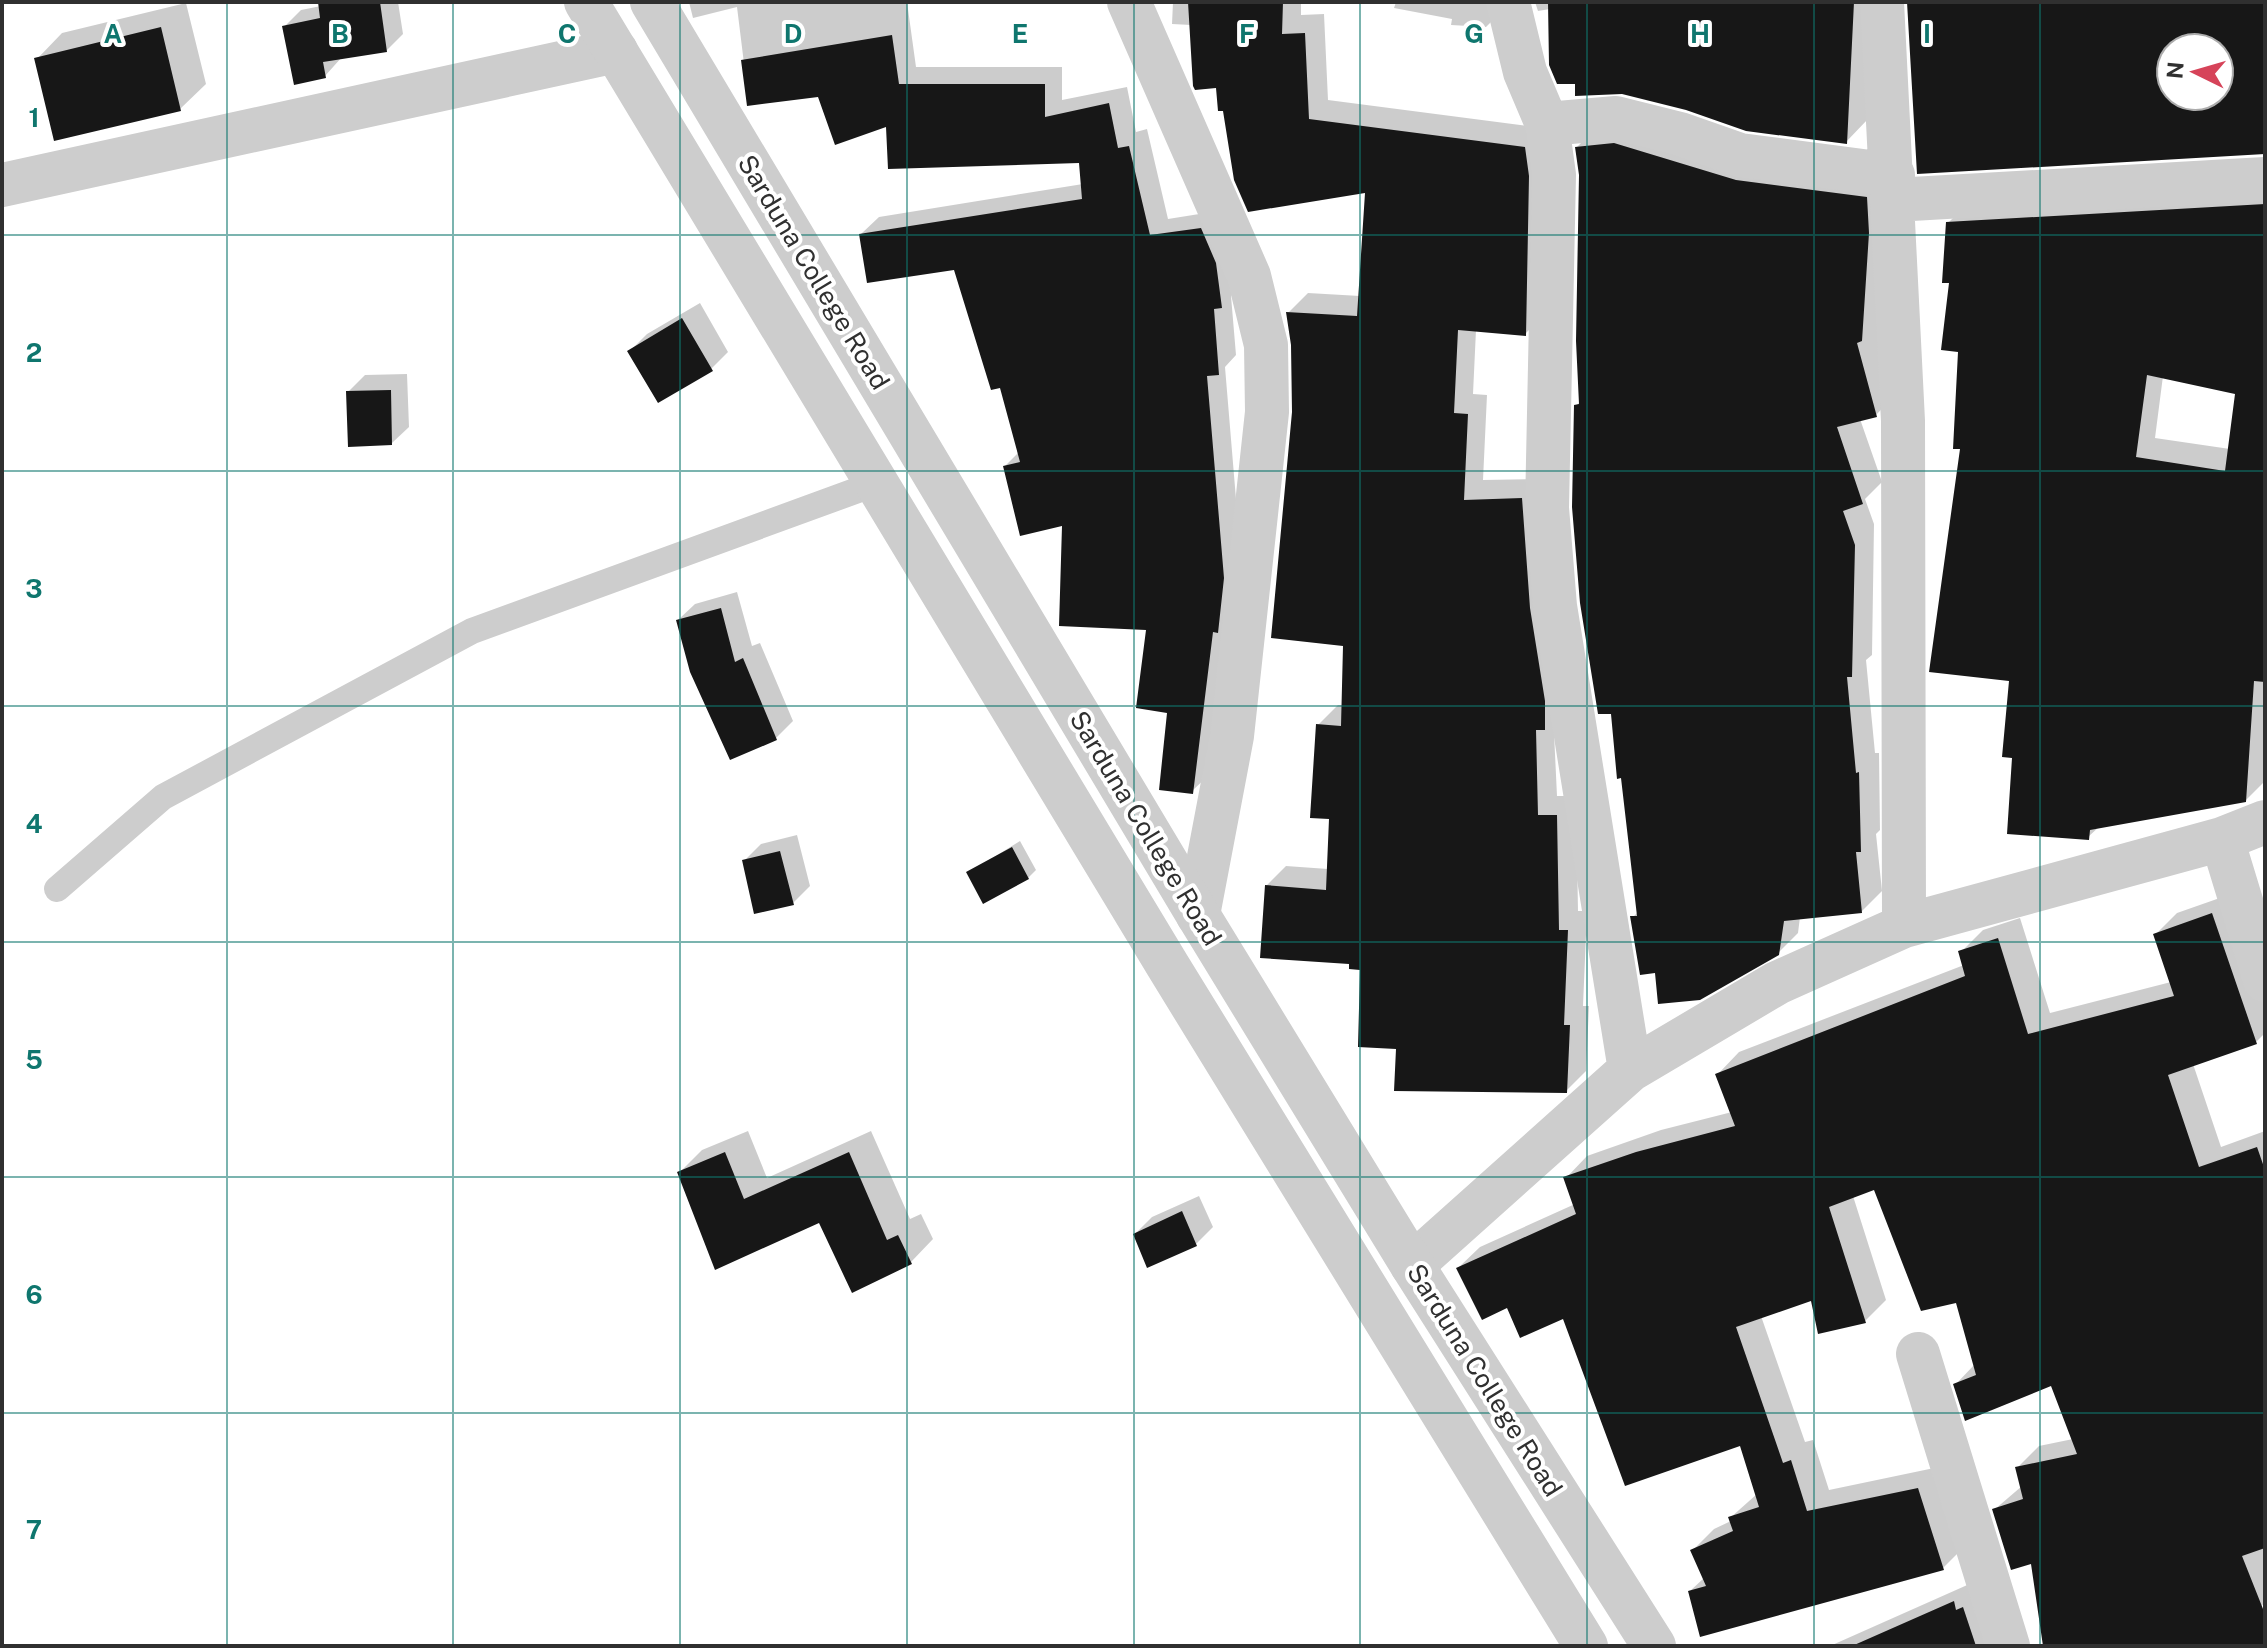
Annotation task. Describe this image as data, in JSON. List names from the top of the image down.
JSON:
{
  "streets": {
    "street": ["Sarduna College Road"]
  },
  "north": "left",
  "grid": {
    "columns": [
      "A",
      "B",
      "C",
      "D",
      "E",
      "F",
      "G",
      "H",
      "I"
    ],
    "rows": [
      "1",
      "2",
      "3",
      "4",
      "5",
      "6",
      "7"
    ]
  }
}
